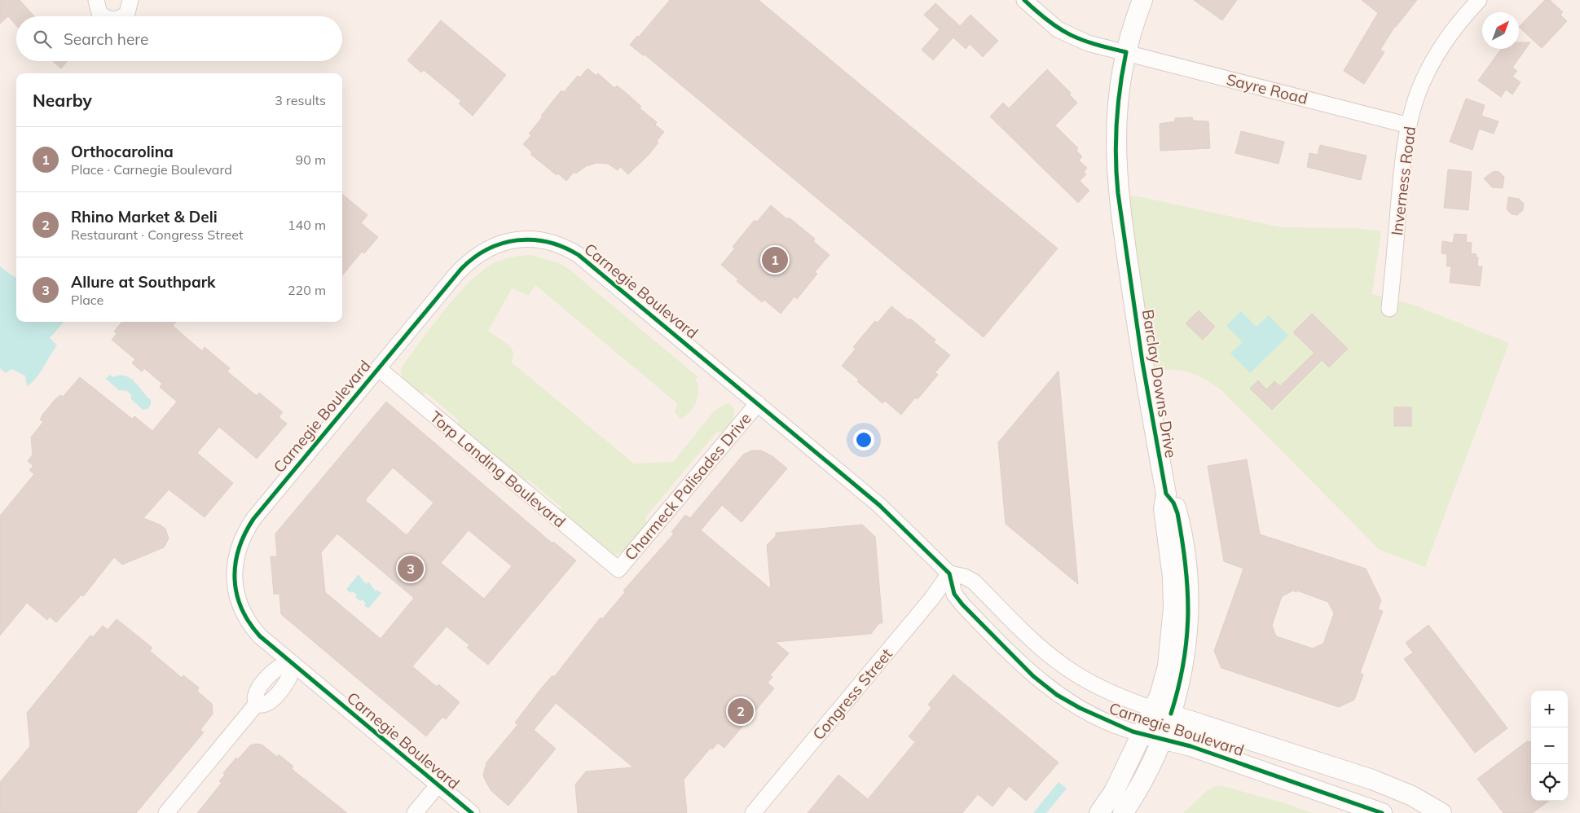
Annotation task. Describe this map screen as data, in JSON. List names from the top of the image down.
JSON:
{
  "streets": {
    "street": [
      "Sayre Road",
      "Inverness Road",
      "Carnegie Boulevard",
      "Barclay Downs Drive",
      "Torp Landing Boulevard",
      "Charmeck Palisades Drive",
      "Congress Street"
    ]
  },
  "crossings": [
    ["Sayre Road", "Inverness Road"],
    ["Sayre Road", "Barclay Downs Drive"],
    ["Carnegie Boulevard", "Barclay Downs Drive"],
    ["Carnegie Boulevard", "Torp Landing Boulevard"],
    ["Carnegie Boulevard", "Charmeck Palisades Drive"],
    ["Carnegie Boulevard", "Congress Street"],
    ["Torp Landing Boulevard", "Charmeck Palisades Drive"]
  ],
  "north": "top right",
  "page": {
    "search": "Search here",
    "heading": ["Nearby", "3 results"],
    "list": [
      {
        "mark": "1",
        "name": "Orthocarolina",
        "note": "Place · Carnegie Boulevard",
        "value": "90 m"
      },
      {
        "mark": "2",
        "name": "Rhino Market & Deli",
        "note": "Restaurant · Congress Street",
        "value": "140 m"
      },
      {
        "mark": "3",
        "name": "Allure at Southpark",
        "note": "Place",
        "value": "220 m"
      }
    ],
    "pins": ["1", "3", "2"],
    "map_buttons": ["+", "−"]
  }
}
